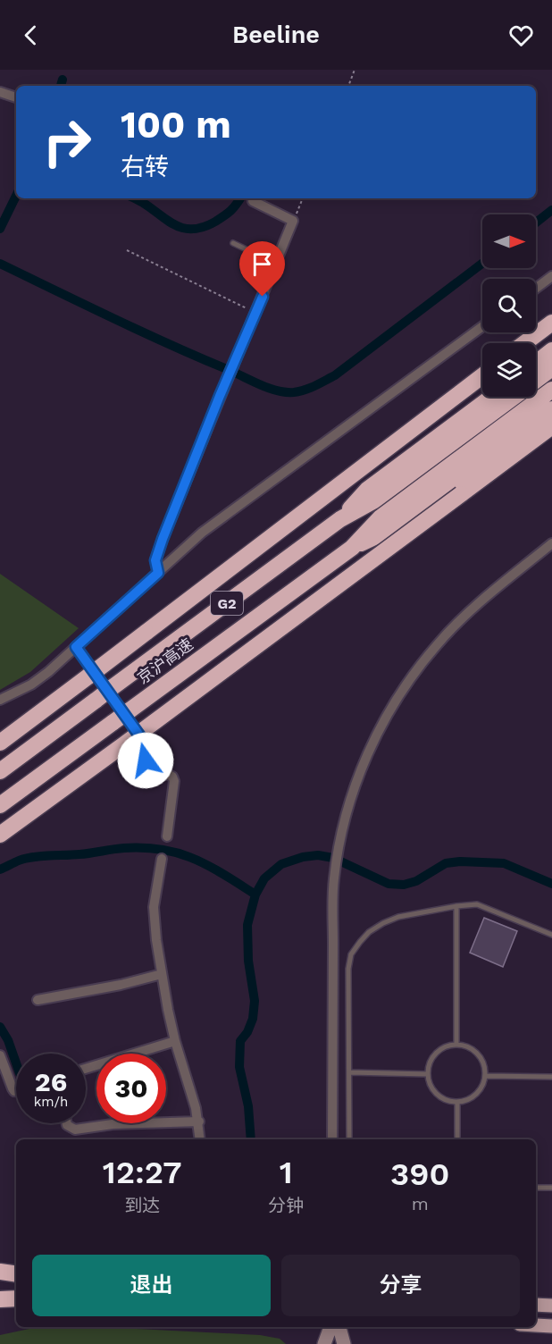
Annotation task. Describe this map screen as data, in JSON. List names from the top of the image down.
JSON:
{
  "streets": {
    "highway": ["G2", "京沪高速"]
  },
  "north": "right",
  "page": {
    "header": "Beeline",
    "turn": ["100 m", "右转"],
    "speed": "26 km/h",
    "limit": "30",
    "eta": [
      "12:27",
      "到达",
      "1",
      "分钟",
      "390",
      "m"
    ],
    "buttons": ["退出", "分享"]
  }
}
